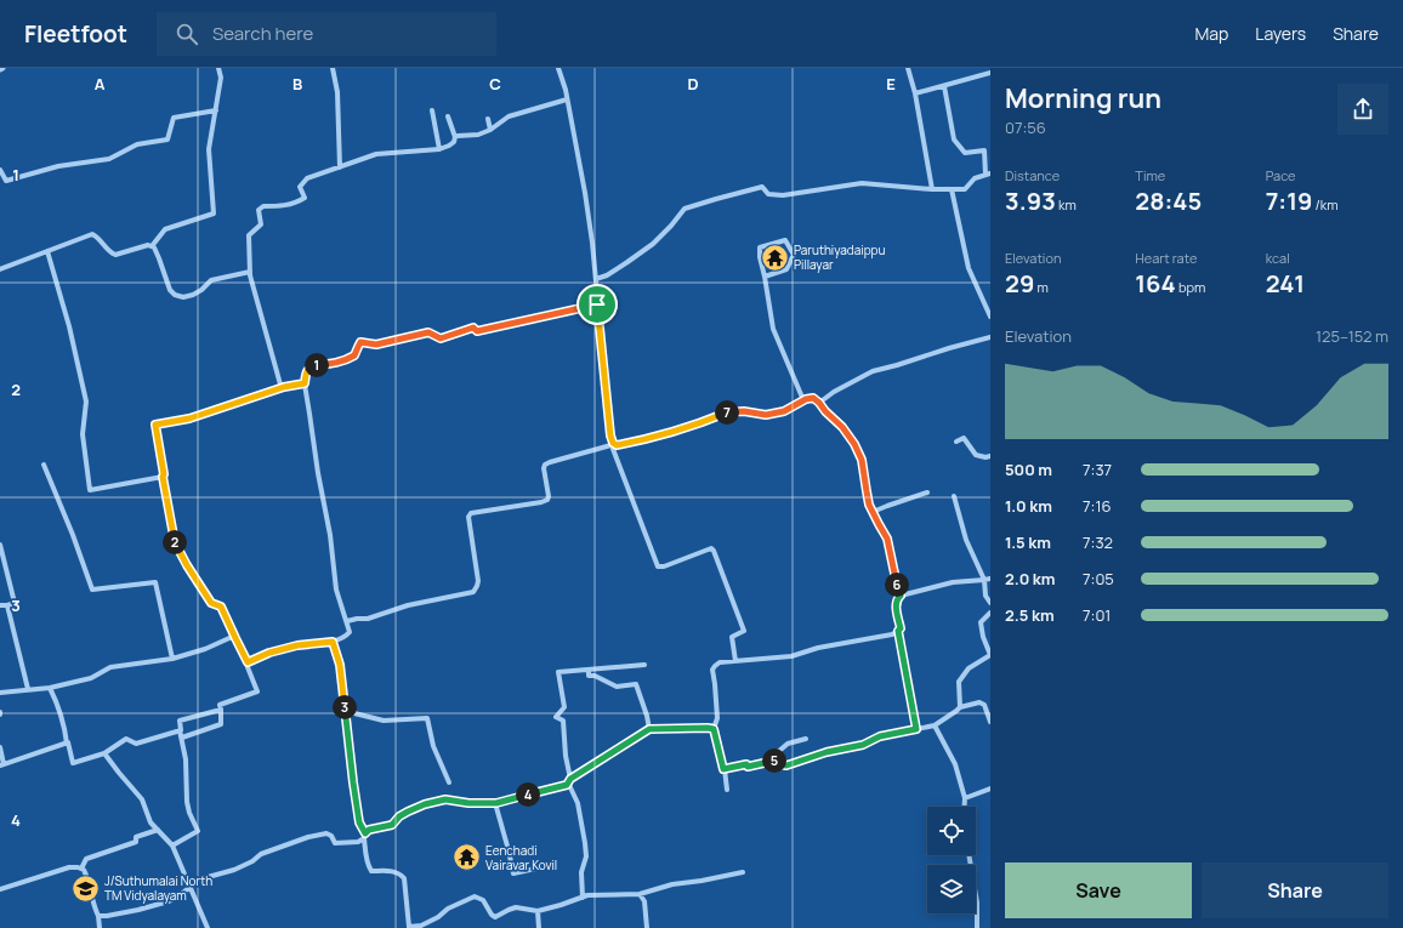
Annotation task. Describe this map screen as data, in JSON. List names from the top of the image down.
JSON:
{
  "places": {
    "temple": ["Paruthiyadaippu Pillayar", "Eenchadi Vairavar Kovil"],
    "school or university": ["J/Suthumalai North TM Vidyalayam"]
  },
  "page": {
    "header": "Fleetfoot",
    "search": "Search here",
    "nav": ["Map", "Layers", "Share"],
    "heading": ["Morning run", "07:56"],
    "stats": [
      ["Distance", "3.93 km"],
      ["Time", "28:45"],
      ["Pace", "7:19 /km"],
      ["Elevation", "29 m"],
      ["Heart rate", "164 bpm"],
      ["kcal", "241"]
    ],
    "chart": ["Elevation", "125–152 m"],
    "pins": [
      "1",
      "7",
      "2",
      "6",
      "3",
      "5",
      "4"
    ],
    "list": [
      {
        "name": "500 m",
        "note": "7:37"
      },
      {
        "name": "1.0 km",
        "note": "7:16"
      },
      {
        "name": "1.5 km",
        "note": "7:32"
      },
      {
        "name": "2.0 km",
        "note": "7:05"
      },
      {
        "name": "2.5 km",
        "note": "7:01"
      }
    ],
    "buttons": ["Save", "Share"]
  },
  "grid": {
    "columns": [
      "A",
      "B",
      "C",
      "D",
      "E"
    ],
    "rows": [
      "1",
      "2",
      "3",
      "4"
    ]
  }
}
